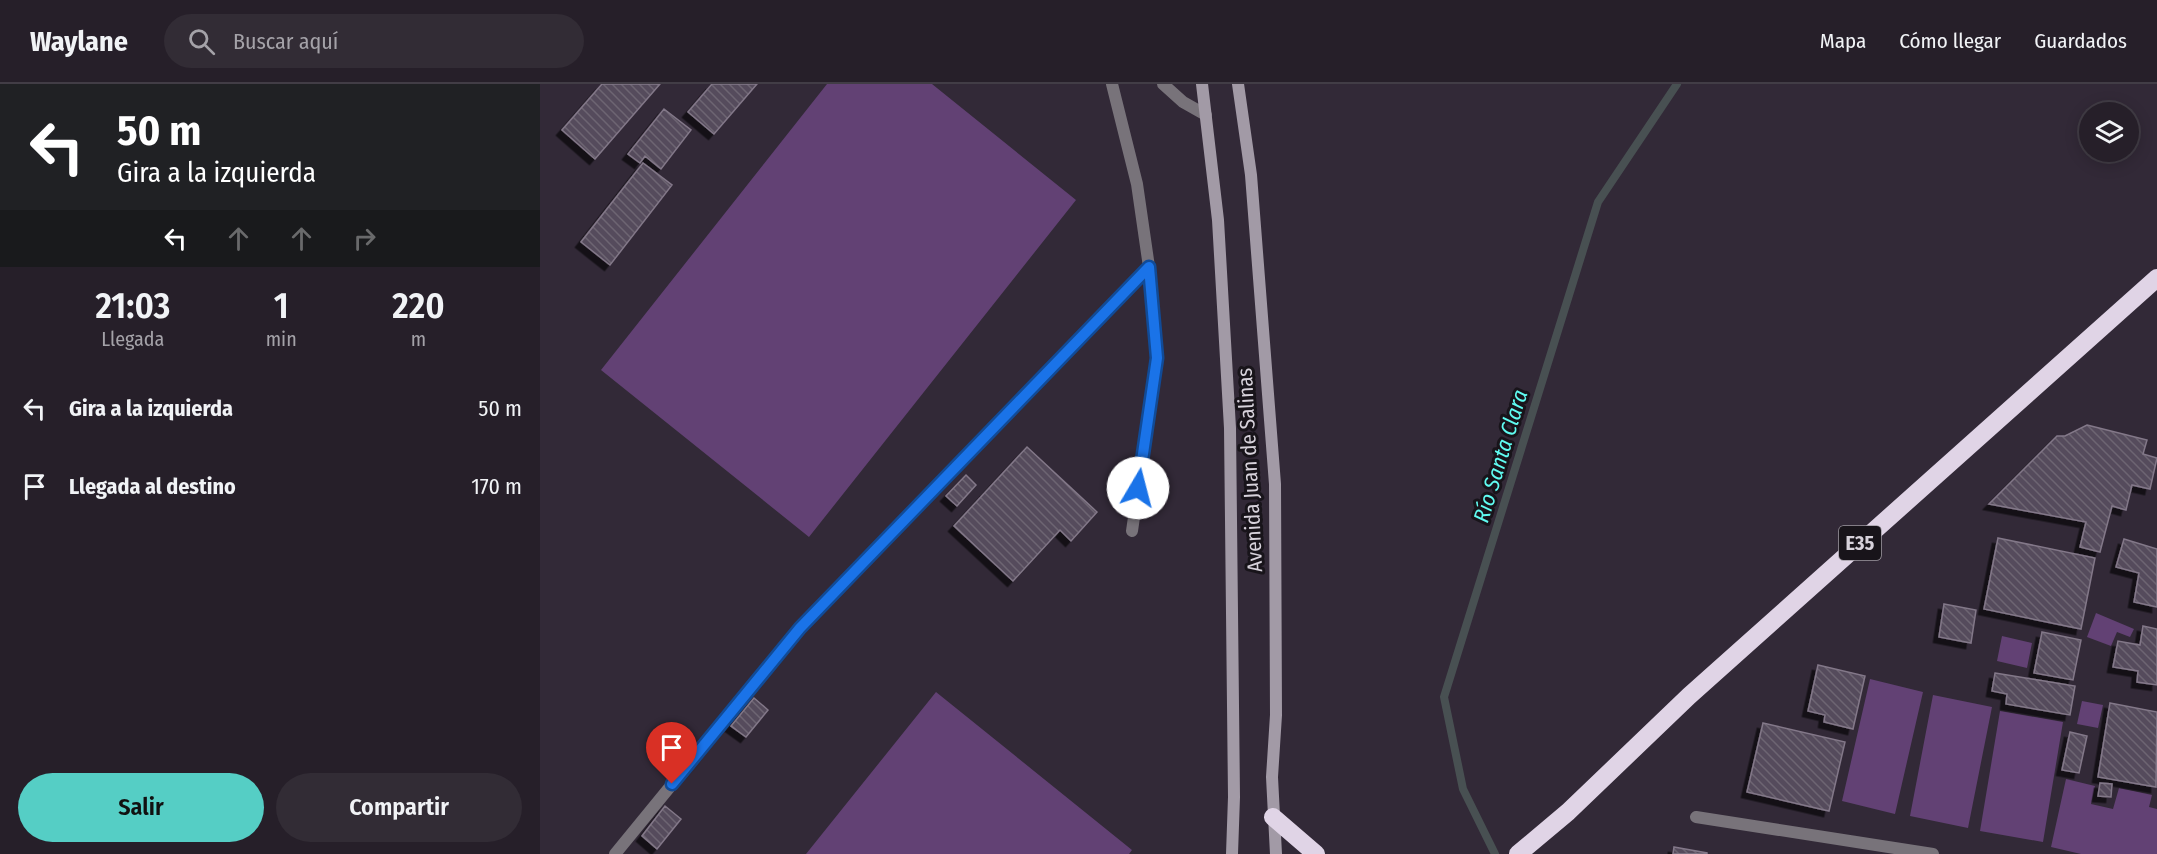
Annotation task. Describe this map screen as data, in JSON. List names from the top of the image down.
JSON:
{
  "streets": {
    "highway": ["E35"],
    "main road": ["Avenida Juan de Salinas"]
  },
  "water": ["Río Santa Clara"],
  "page": {
    "header": "Waylane",
    "search": "Buscar aquí",
    "nav": ["Mapa", "Cómo llegar", "Guardados"],
    "turn": ["50 m", "Gira a la izquierda"],
    "eta": [
      "21:03",
      "Llegada",
      "1",
      "min",
      "220",
      "m"
    ],
    "list": [
      {
        "name": "Gira a la izquierda",
        "value": "50 m"
      },
      {
        "name": "Llegada al destino",
        "value": "170 m"
      }
    ],
    "buttons": ["Salir", "Compartir"]
  }
}
